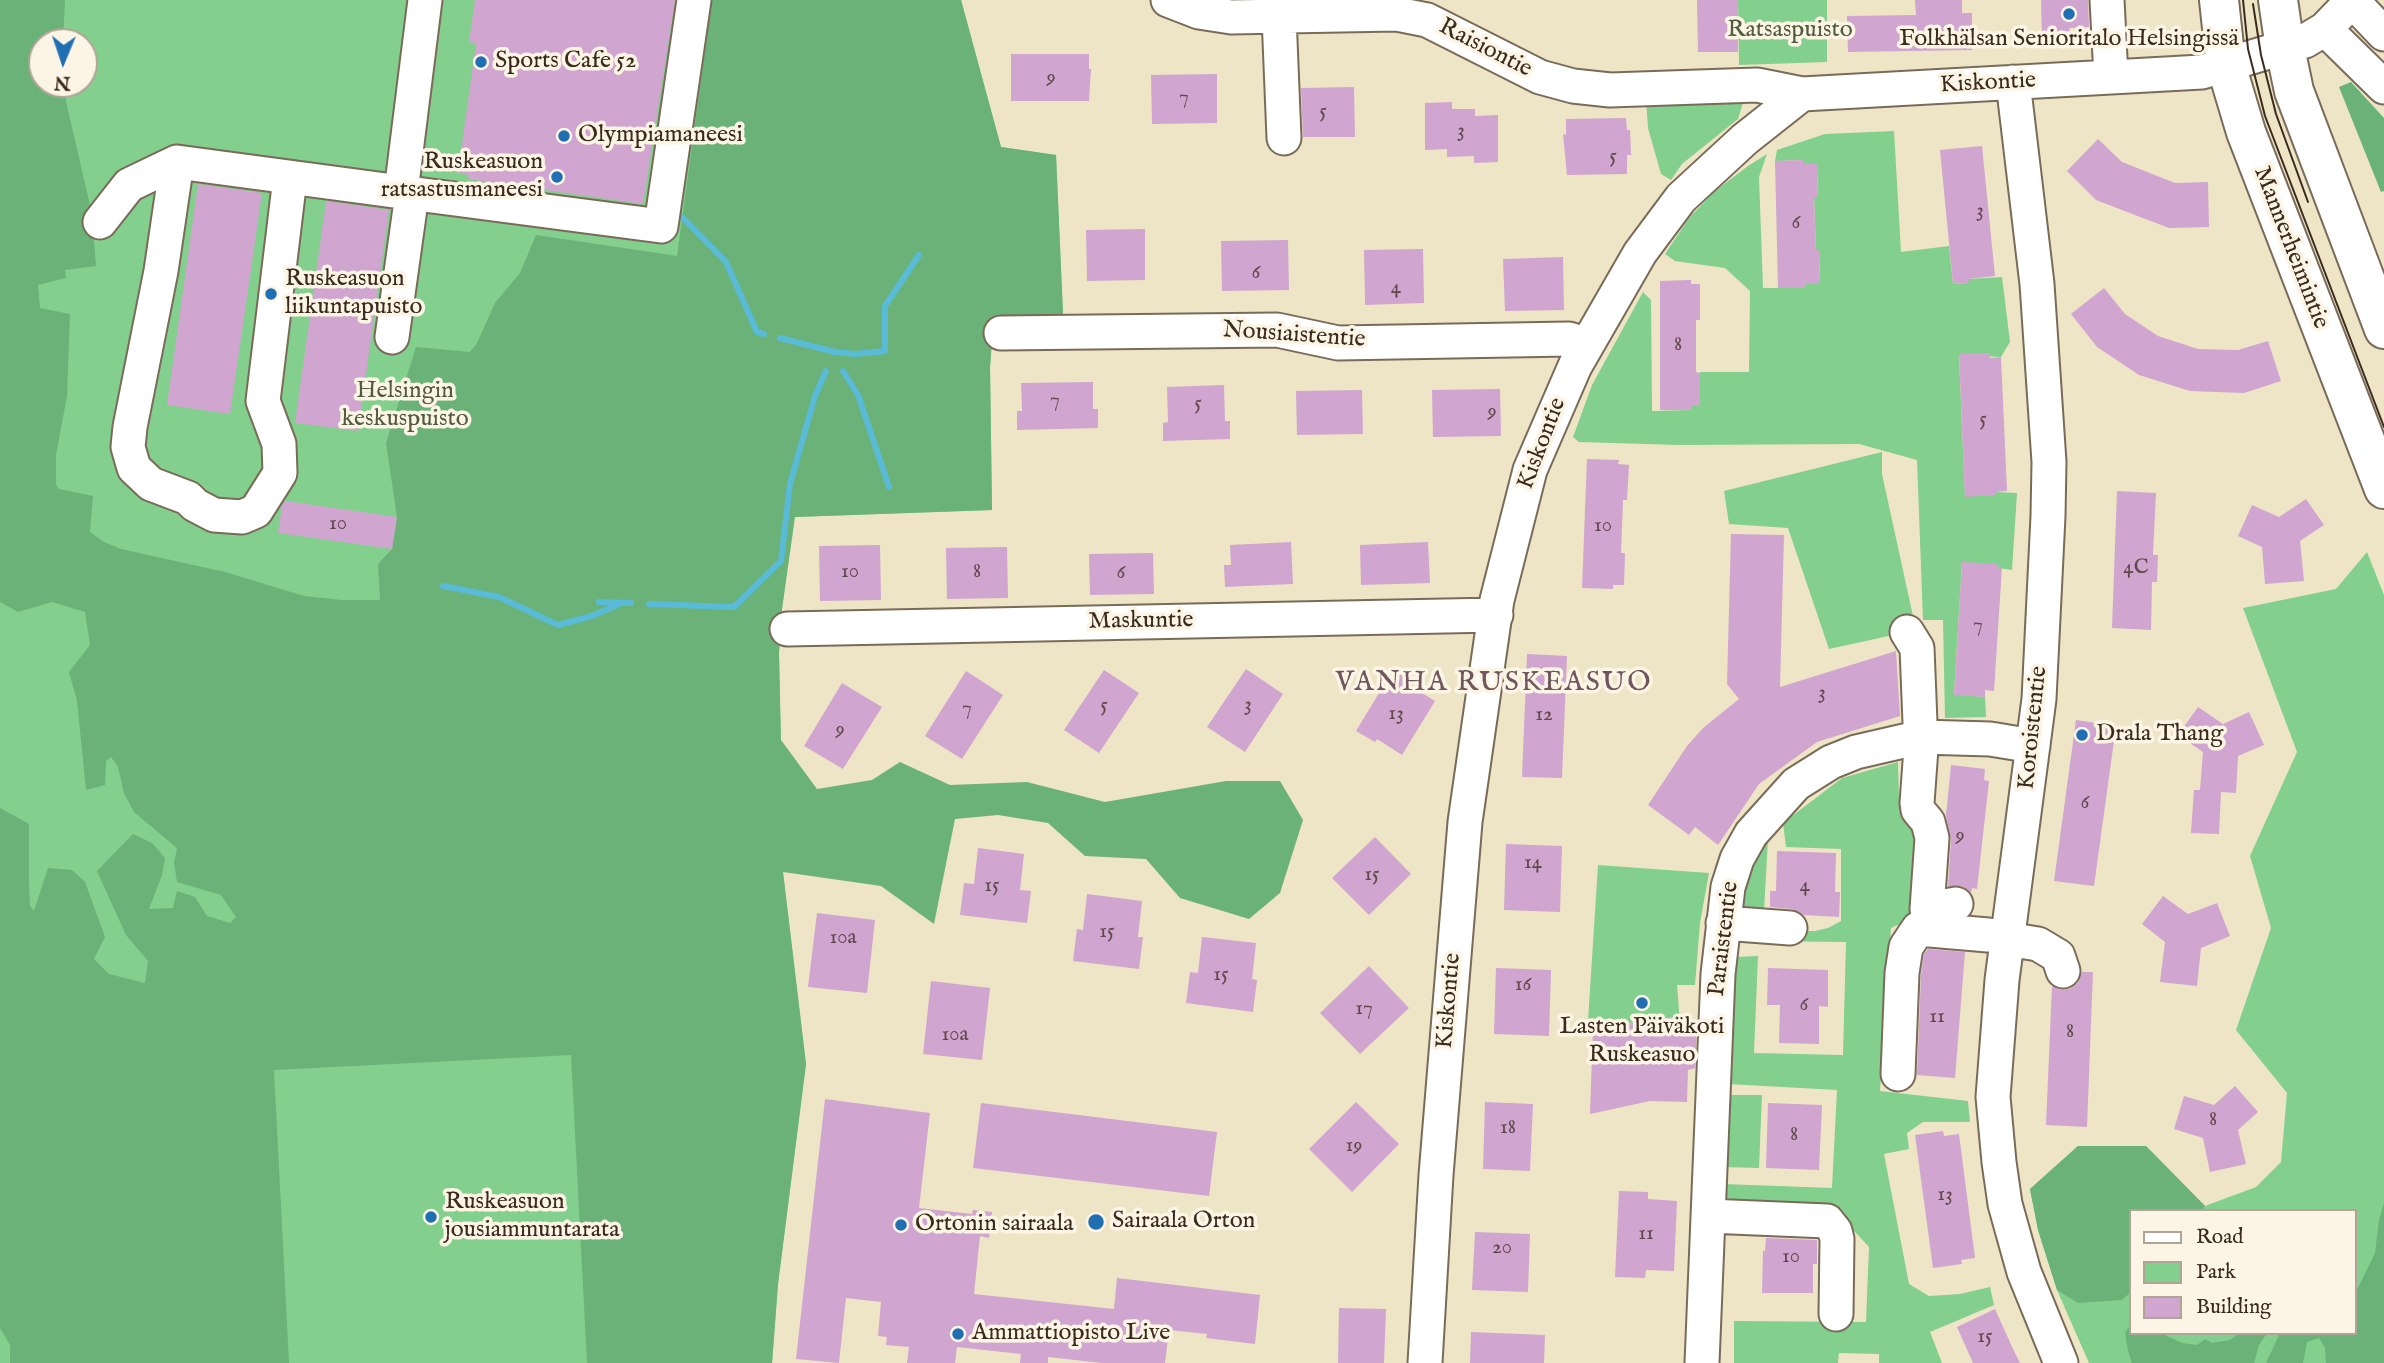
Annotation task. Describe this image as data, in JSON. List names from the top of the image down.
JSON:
{
  "streets": {
    "main road": ["Mannerheimintie"],
    "street": [
      "Raisiontie",
      "Kiskontie",
      "Nousiaistentie",
      "Maskuntie",
      "Koroistentie",
      "Paraistentie"
    ]
  },
  "crossings": [
    ["Raisiontie", "Kiskontie"],
    ["Kiskontie", "Mannerheimintie"],
    ["Kiskontie", "Nousiaistentie"],
    ["Kiskontie", "Maskuntie"],
    ["Kiskontie", "Koroistentie"],
    ["Koroistentie", "Paraistentie"]
  ],
  "districts": ["VANHA RUSKEASUO"],
  "parks": ["Ratsaspuisto", "Helsingin keskuspuisto"],
  "places": [
    "Folkhälsan Senioritalo Helsingissä",
    "Sports Cafe 52",
    "Olympiamaneesi",
    "Ruskeasuon ratsastusmaneesi",
    "Ruskeasuon liikuntapuisto",
    "Drala Thang",
    "Lasten Päiväkoti Ruskeasuo",
    "Ruskeasuon jousiammuntarata",
    "Sairaala Orton",
    "Ortonin sairaala",
    "Ammattiopisto Live"
  ],
  "house_numbers": [
    "9",
    "7",
    "5",
    "3",
    "5",
    "3",
    "6",
    "6",
    "4",
    "8",
    "7",
    "5",
    "9",
    "5",
    "10",
    "10",
    "4C",
    "10",
    "8",
    "6",
    "7",
    "3",
    "3",
    "5",
    "7",
    "13",
    "12",
    "9",
    "6",
    "9",
    "14",
    "15",
    "15",
    "4",
    "15",
    "10a",
    "15",
    "16",
    "6",
    "17",
    "11",
    "8",
    "10a",
    "8",
    "18",
    "8",
    "19",
    "13",
    "11",
    "20",
    "10",
    "15"
  ],
  "legend": ["Road", "Park", "Building"],
  "north": "bottom"
}
